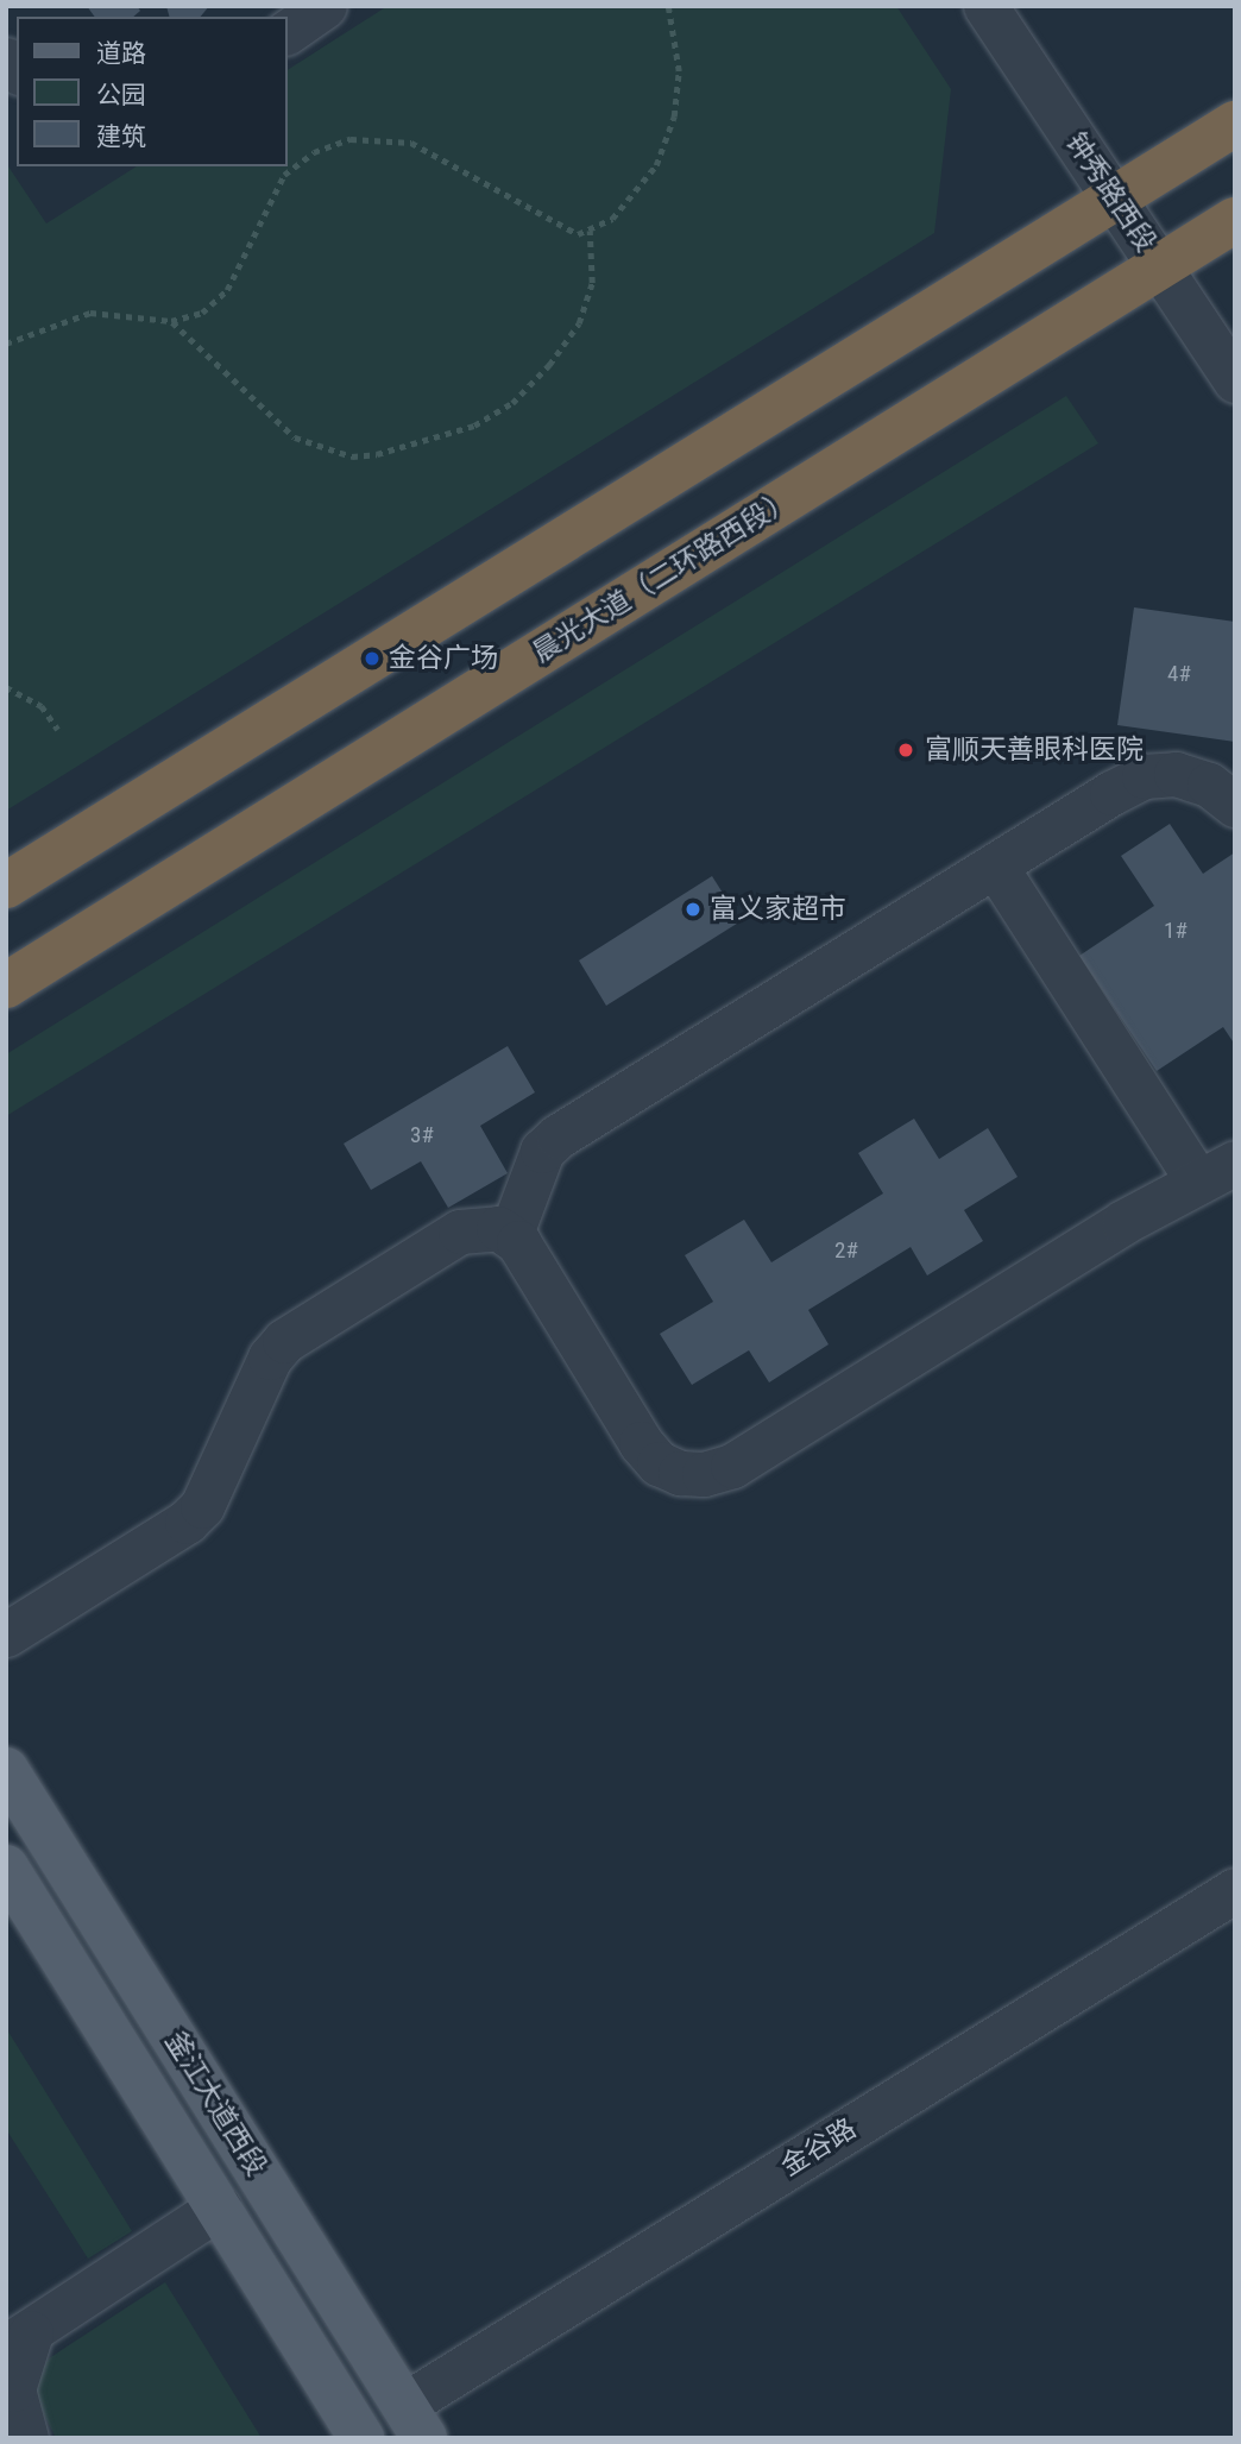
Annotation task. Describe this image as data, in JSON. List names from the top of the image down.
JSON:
{
  "streets": {
    "highway": ["晨光大道（二环路西段）"],
    "main road": ["釜江大道西段"],
    "street": ["钟秀路西段", "金谷路"]
  },
  "crossings": [
    ["钟秀路西段", "晨光大道（二环路西段）"],
    ["釜江大道西段", "金谷路"]
  ],
  "places": ["金谷广场", "富顺天善眼科医院", "富义家超市"],
  "house_numbers": [
    "4#",
    "1#",
    "3#",
    "2#"
  ],
  "legend": ["道路", "公园", "建筑"]
}
